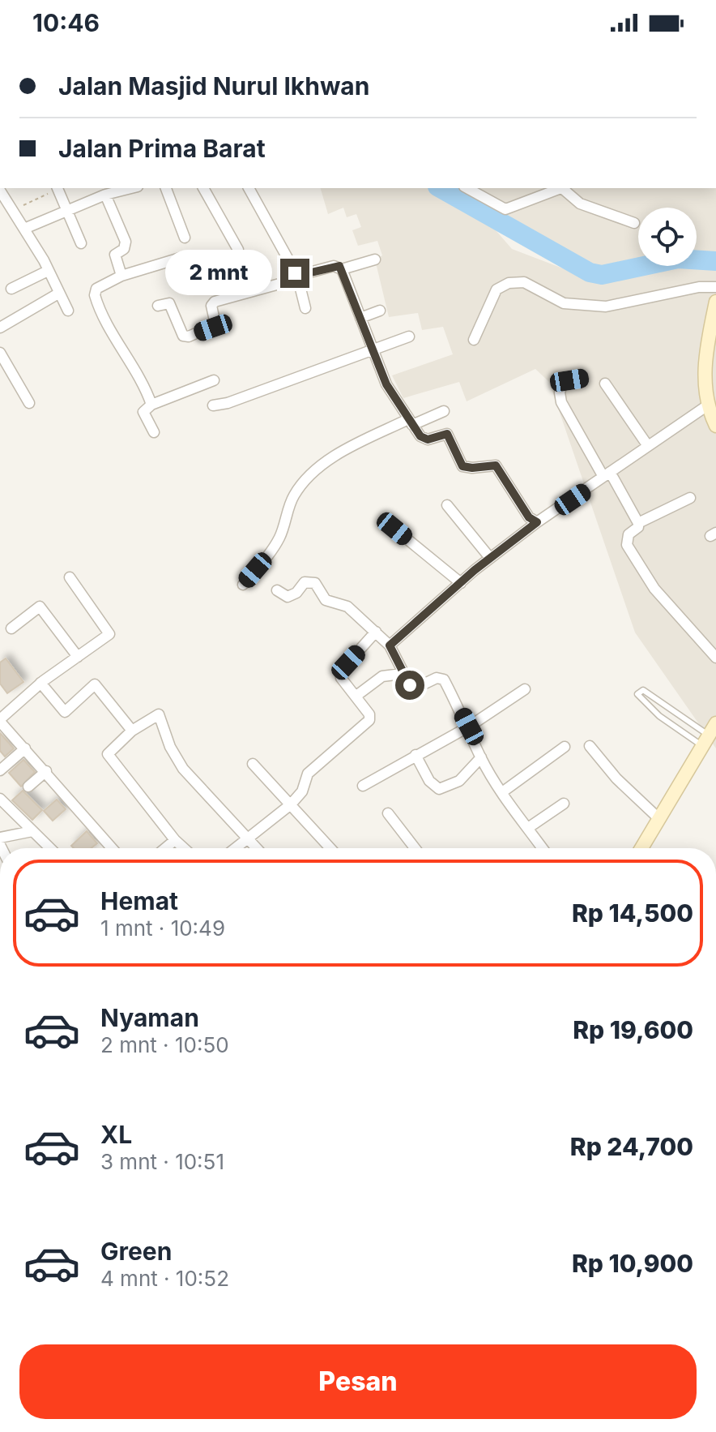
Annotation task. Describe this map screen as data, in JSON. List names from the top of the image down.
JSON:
{
  "page": {
    "status": "10:46",
    "banner": ["Jalan Masjid Nurul Ikhwan", "Jalan Prima Barat"],
    "bubble": "2 mnt",
    "list": [
      {
        "name": "Hemat",
        "note": "1 mnt · 10:49",
        "value": "Rp 14,500"
      },
      {
        "name": "Nyaman",
        "note": "2 mnt · 10:50",
        "value": "Rp 19,600"
      },
      {
        "name": "XL",
        "note": "3 mnt · 10:51",
        "value": "Rp 24,700"
      },
      {
        "name": "Green",
        "note": "4 mnt · 10:52",
        "value": "Rp 10,900"
      }
    ],
    "buttons": "Pesan"
  }
}
